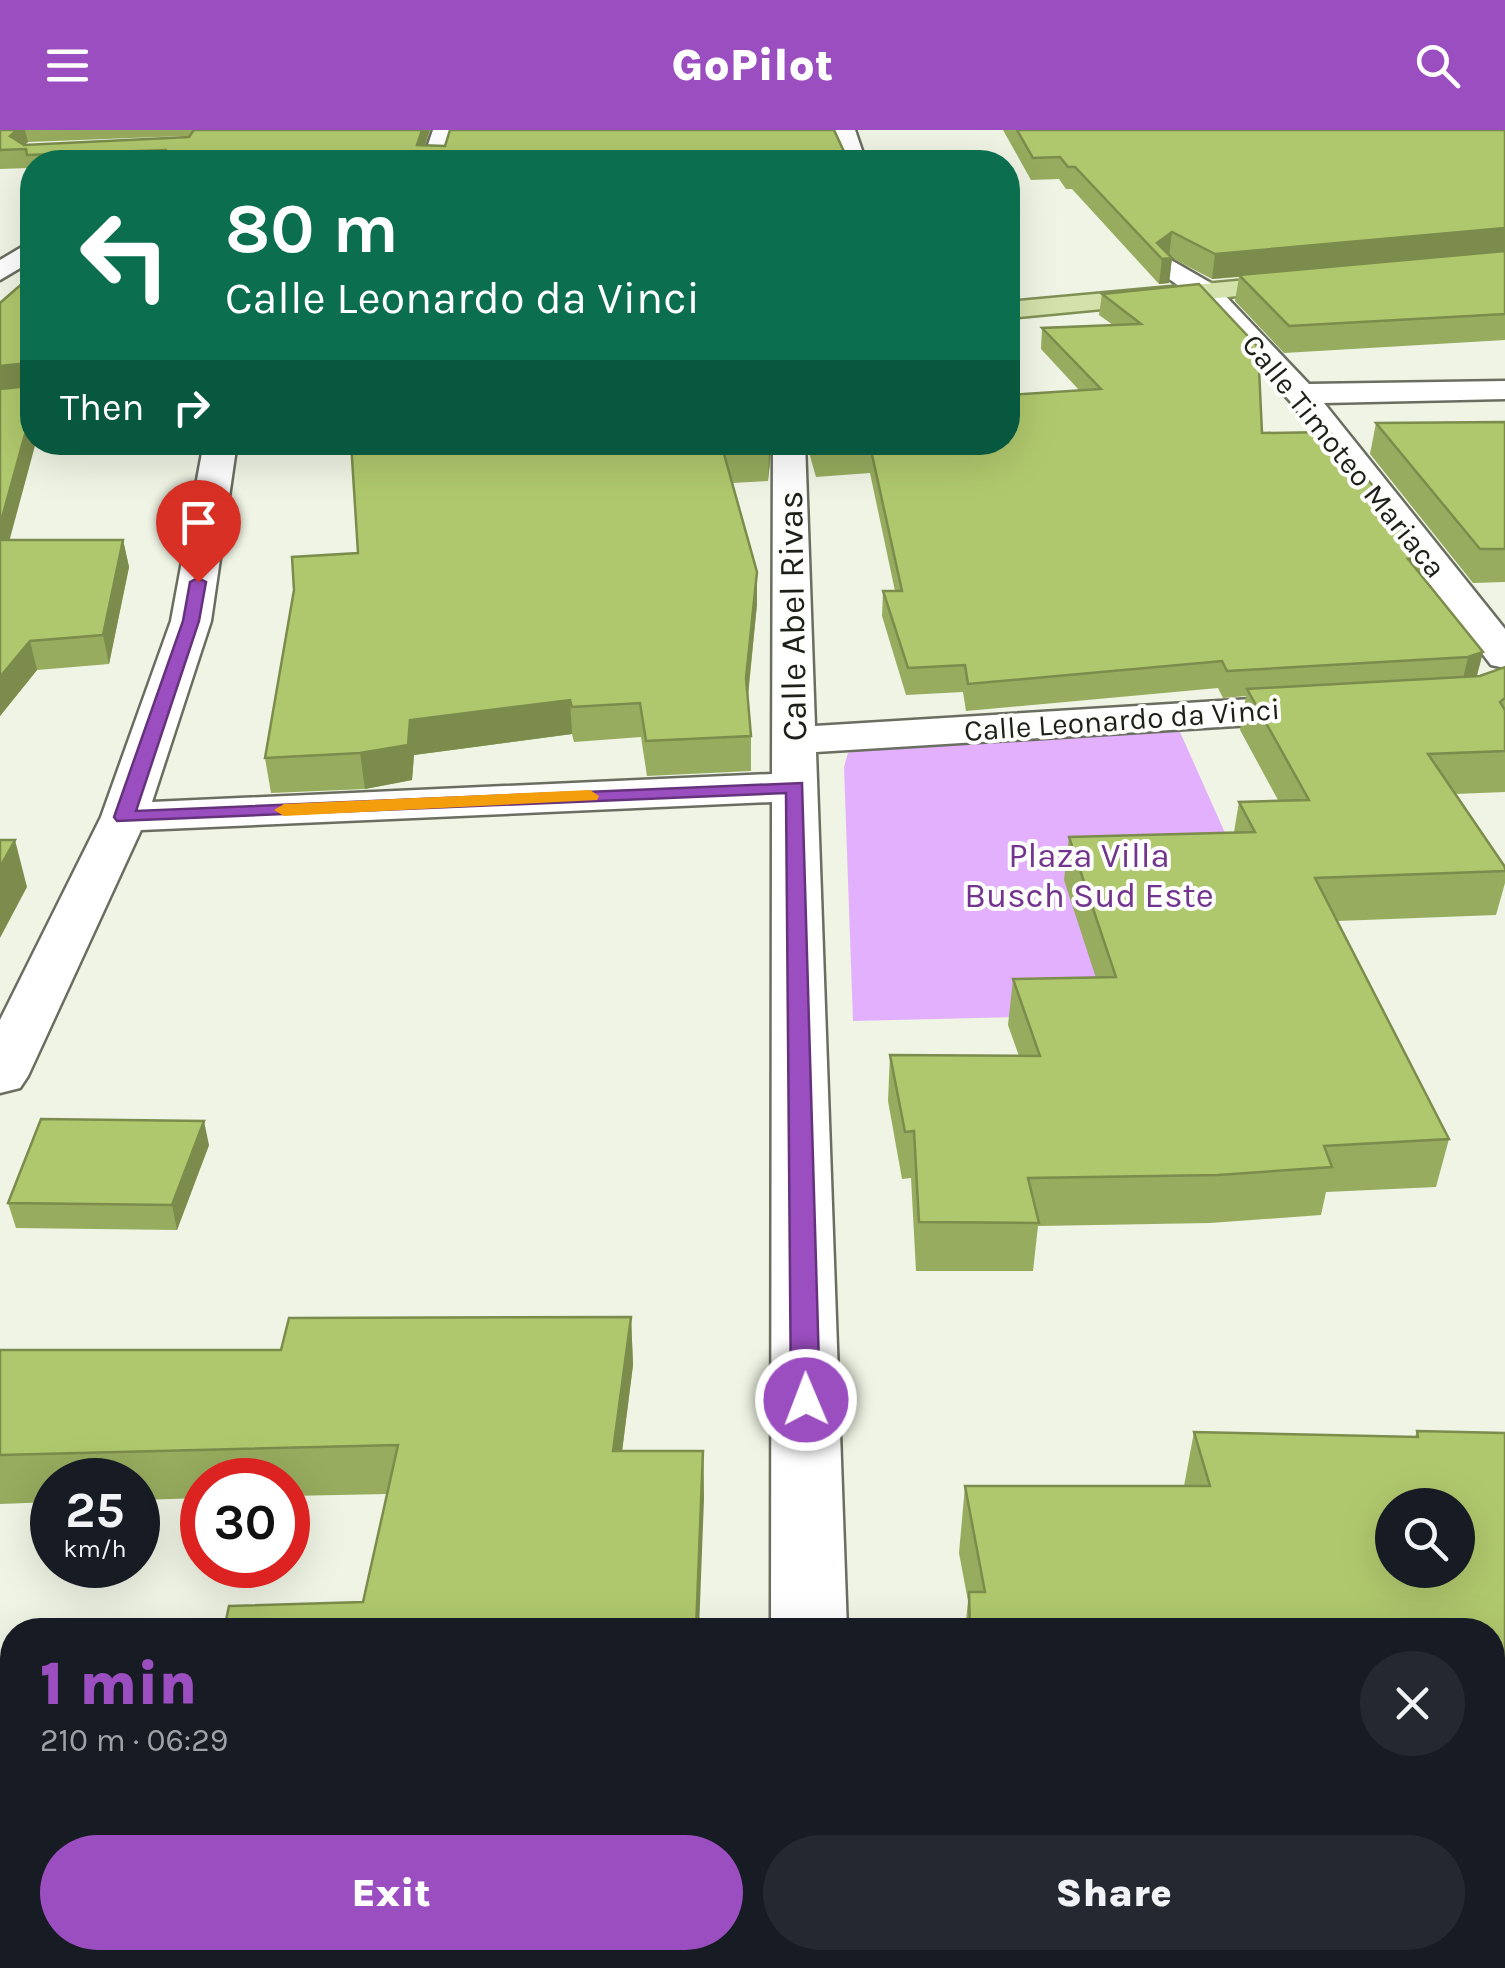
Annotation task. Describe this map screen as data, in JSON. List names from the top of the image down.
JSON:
{
  "streets": {
    "street": ["Calle Timoteo Mariaca", "Calle Abel Rivas", "Calle Leonardo da Vinci"]
  },
  "crossings": [
    ["Calle Abel Rivas", "Calle Leonardo da Vinci"]
  ],
  "parks": ["Plaza Villa Busch Sud Este"],
  "page": {
    "header": "GoPilot",
    "turn": ["80 m", "Calle Leonardo da Vinci"],
    "then": "Then",
    "speed": "25 km/h",
    "limit": "30",
    "heading": ["1 min", "210 m · 06:29"],
    "buttons": ["Exit", "Share"]
  }
}
